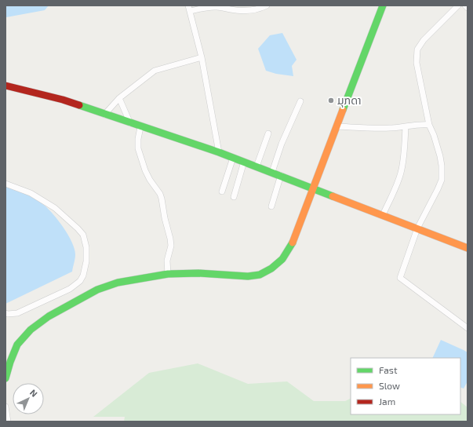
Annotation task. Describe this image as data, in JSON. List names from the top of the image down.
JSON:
{
  "places": ["ມຸກດາ"],
  "legend": ["Fast", "Slow", "Jam"],
  "north": "top right"
}
